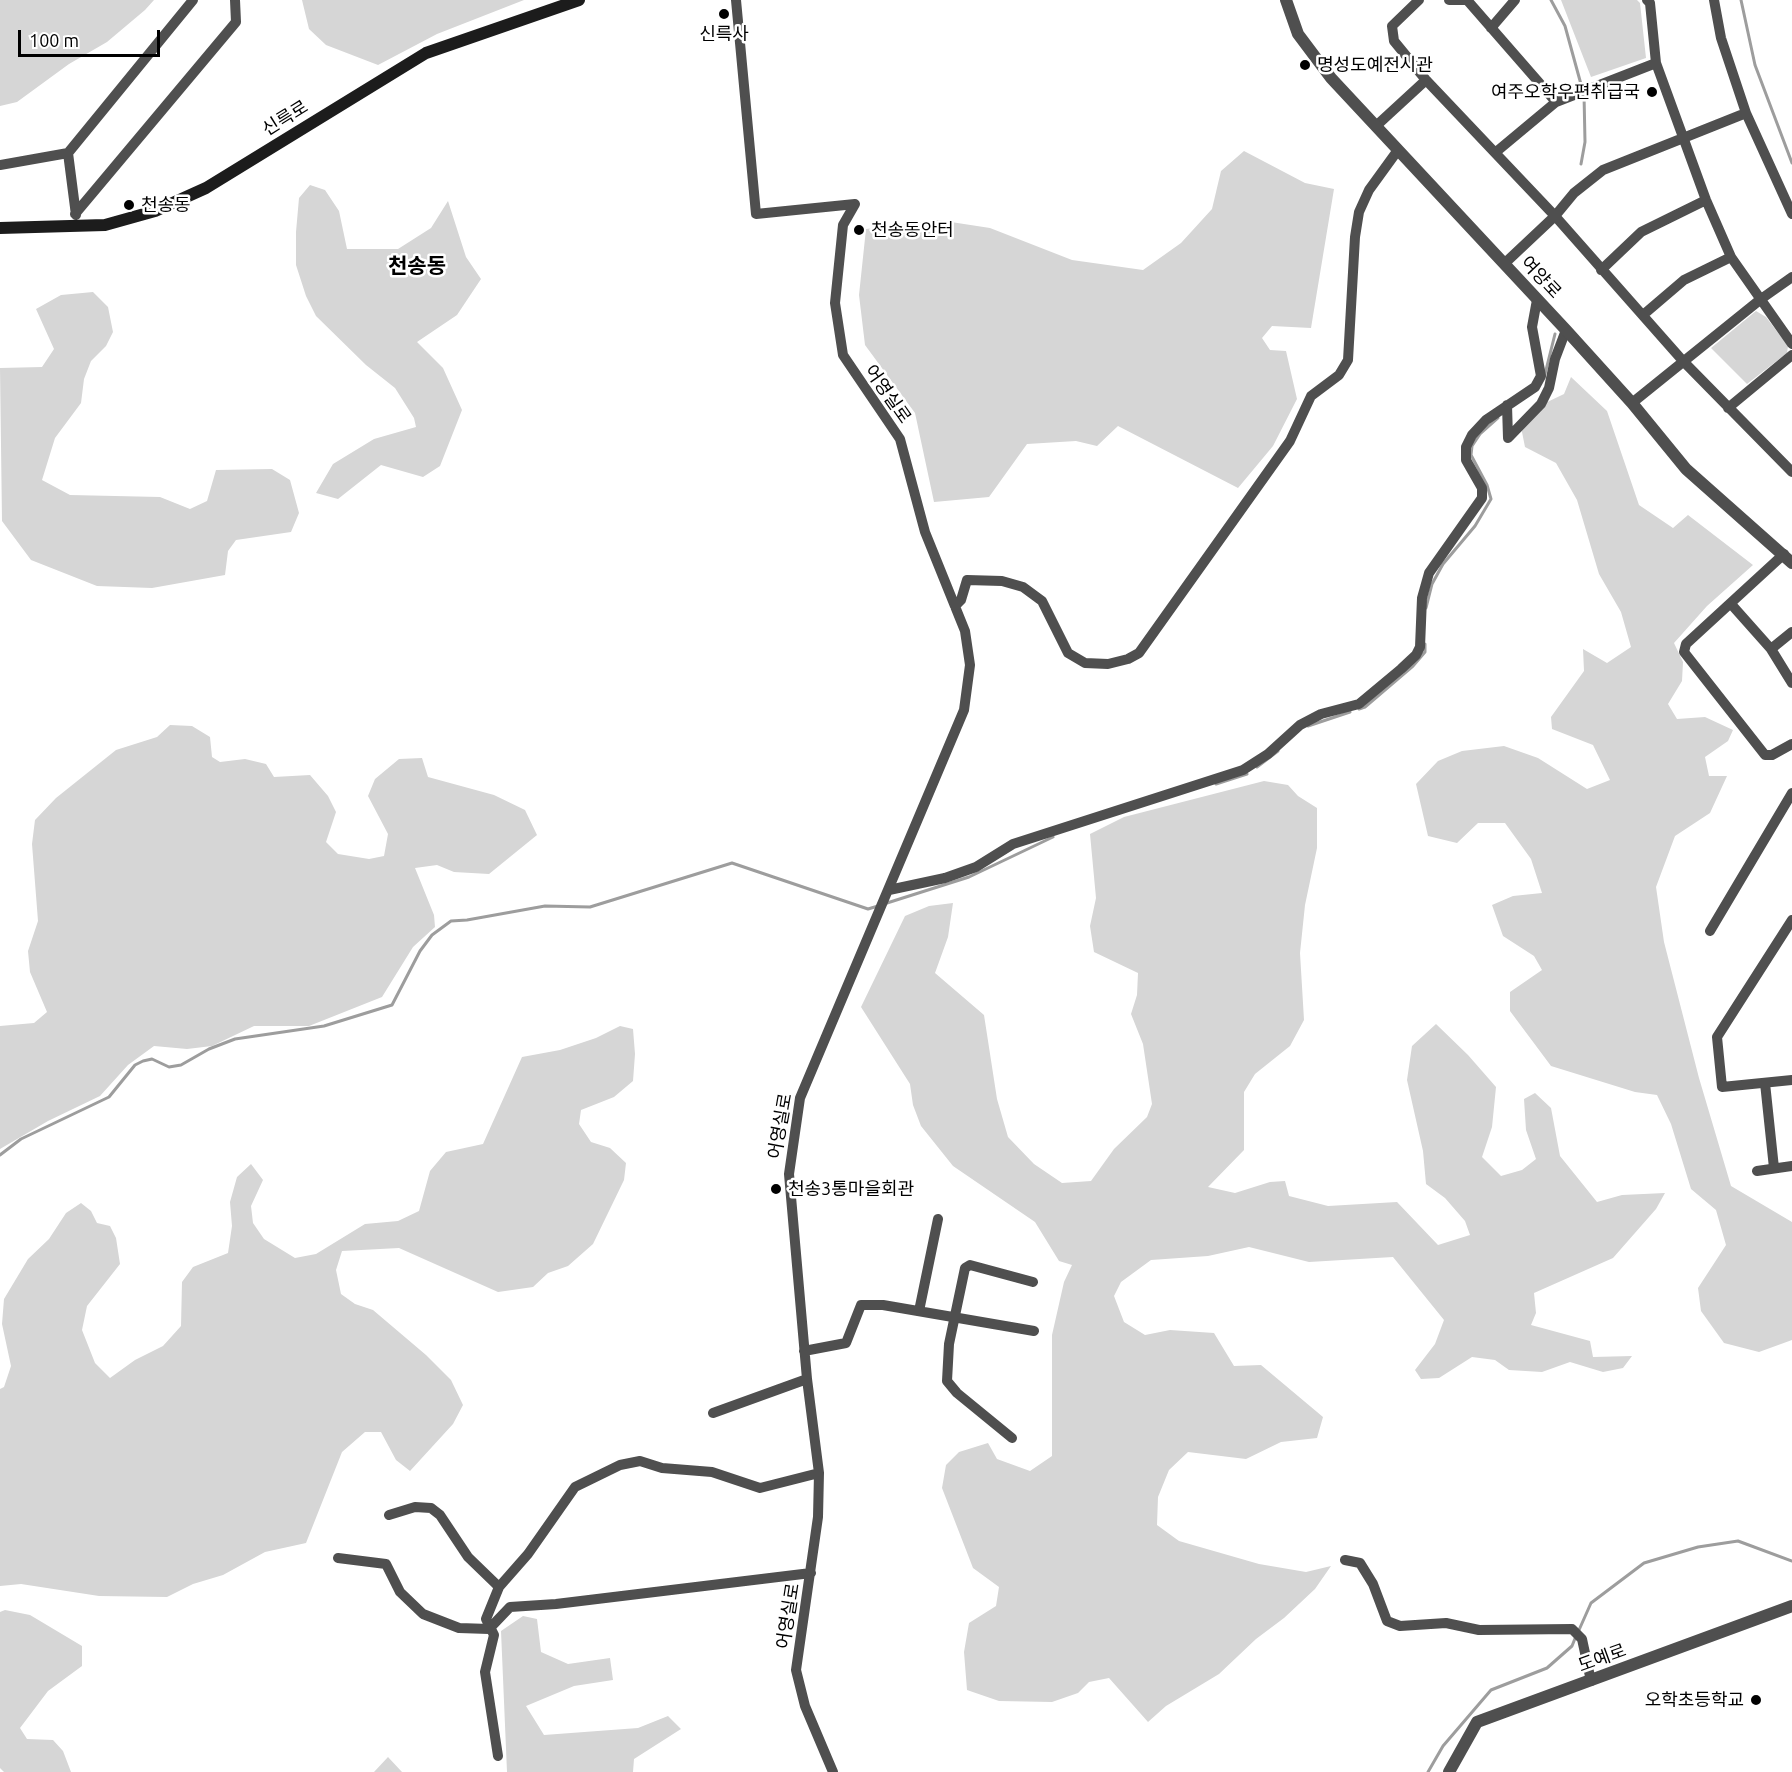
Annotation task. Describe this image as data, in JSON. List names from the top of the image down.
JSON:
{
  "streets": {
    "main road": ["신륵로"],
    "street": ["여양로", "어영실로", "도예로"]
  },
  "districts": ["천송동"],
  "places": [
    "신륵사",
    "명성도예전시관",
    "여주오학우편취급국",
    "천송동",
    "천송동안터",
    "천송3통마을회관",
    "오학초등학교"
  ],
  "scale_bar": "100 m"
}
